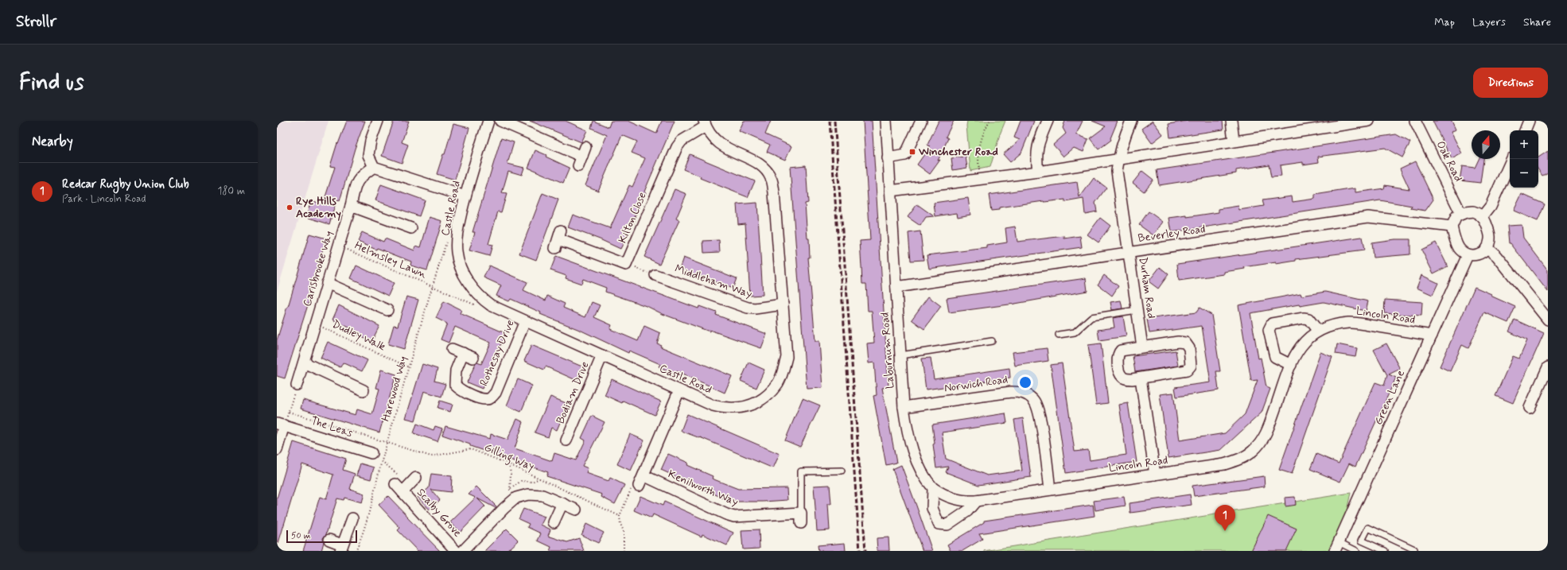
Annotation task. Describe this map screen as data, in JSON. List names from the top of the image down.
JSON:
{
  "streets": {
    "street": [
      "Oak Road",
      "Castle Road",
      "Kilton Close",
      "Beverley Road",
      "Carisbrooke Way",
      "Middleham Way",
      "Durham Road",
      "Lincoln Road",
      "Laburnum Road",
      "Rothesay Drive",
      "Norwich Road",
      "Bodiam Drive",
      "Green Lane",
      "The Leas",
      "Kenilworth Way",
      "Scalby Grove"
    ],
    "path": [
      "Helmsley Lawn",
      "Dudley Walk",
      "Harewood Way",
      "Gilling Way"
    ]
  },
  "crossings": [
    ["Oak Road", "Beverley Road"],
    ["Oak Road", "Green Lane"],
    ["Castle Road", "Kilton Close"],
    ["Castle Road", "Middleham Way"],
    ["Castle Road", "Rothesay Drive"],
    ["Castle Road", "Bodiam Drive"],
    ["Beverley Road", "Durham Road"],
    ["Beverley Road", "Laburnum Road"],
    ["Beverley Road", "Green Lane"],
    ["Helmsley Lawn", "Harewood Way"],
    ["Lincoln Road", "Laburnum Road"],
    ["Lincoln Road", "Norwich Road"],
    ["Lincoln Road", "Green Lane"],
    ["Dudley Walk", "Harewood Way"],
    ["Laburnum Road", "Norwich Road"],
    ["Harewood Way", "Gilling Way"]
  ],
  "places": {
    "transit": ["Winchester Road"],
    "other": ["Rye Hills Academy"]
  },
  "scale_bar": "50 m",
  "north": "top",
  "page": {
    "header": "Strollr",
    "nav": ["Map", "Layers", "Share"],
    "buttons": "Directions",
    "title": "Find us",
    "heading": "Nearby",
    "map_buttons": ["+", "−"],
    "list": [
      {
        "mark": "1",
        "name": "Redcar Rugby Union Club",
        "note": "Park · Lincoln Road",
        "value": "180 m"
      }
    ],
    "pins": "1",
    "scale": "50 m"
  }
}
